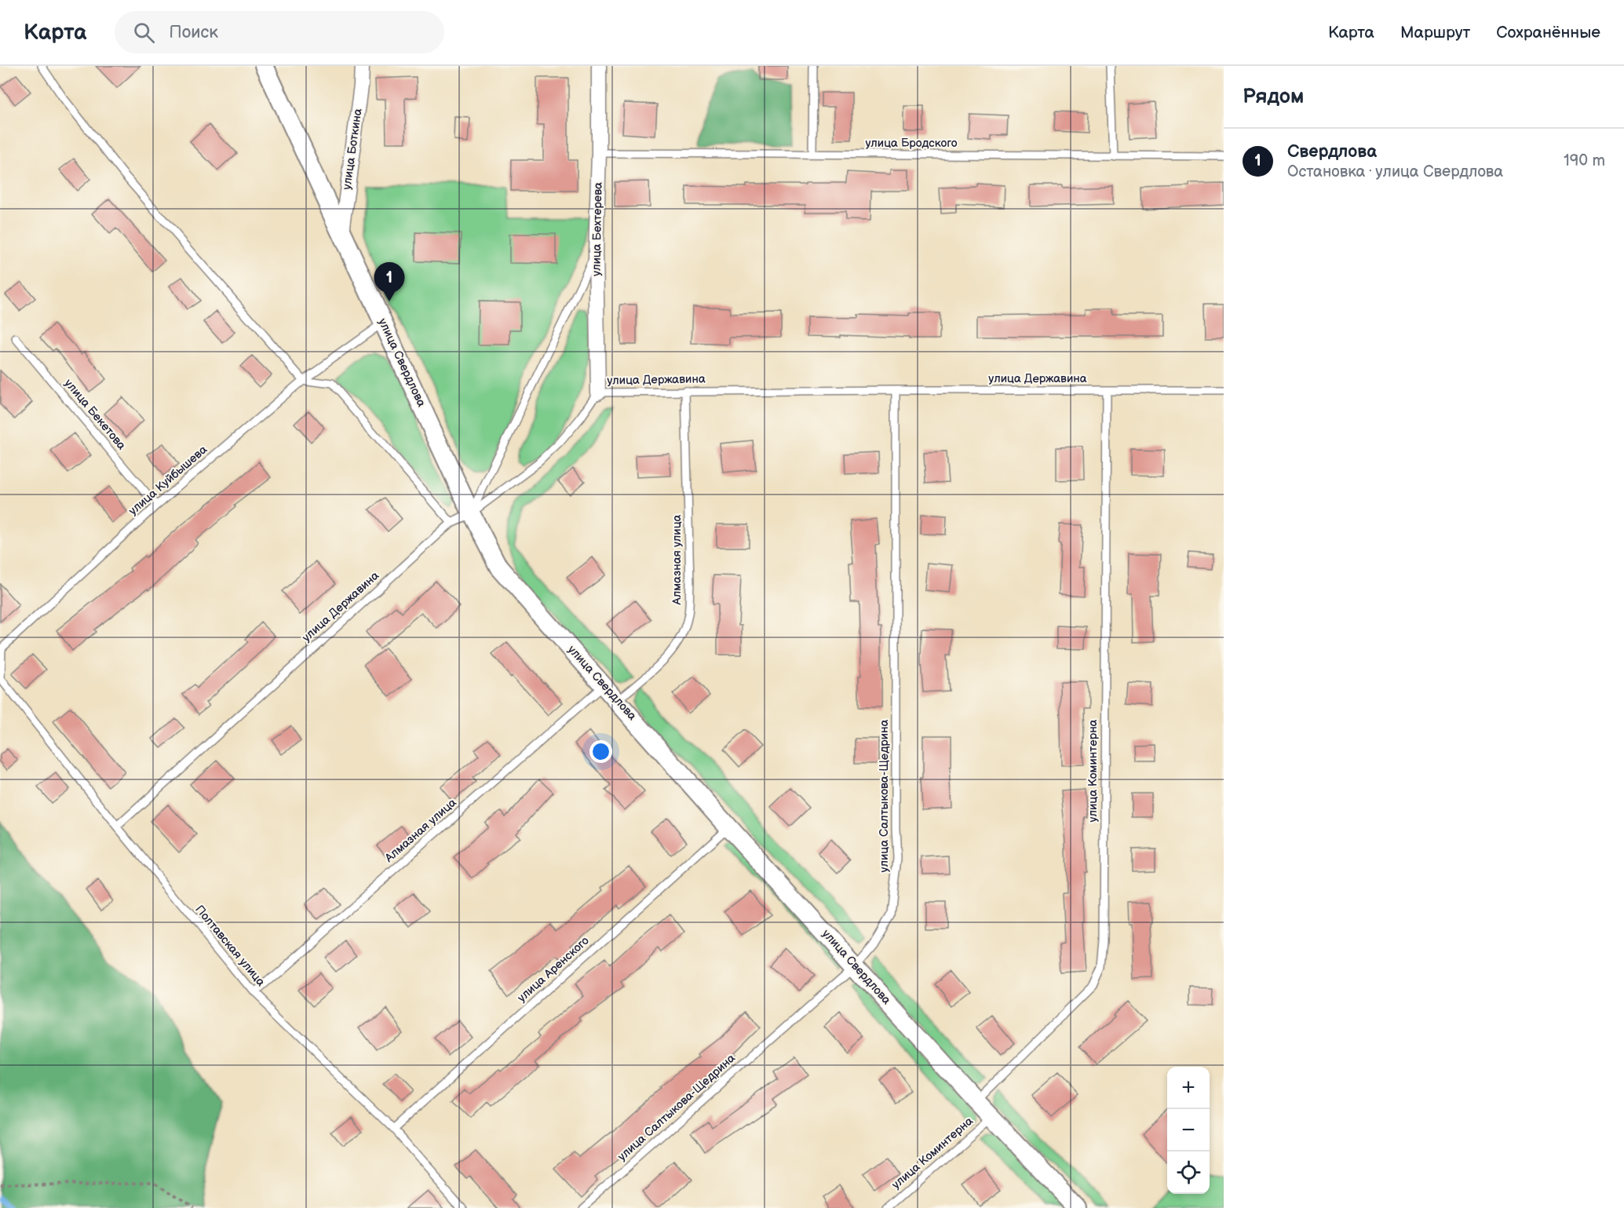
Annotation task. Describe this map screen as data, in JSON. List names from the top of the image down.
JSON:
{
  "streets": {
    "street": ["улица Боткина", "улица Бехтерева", "улица Свердлова"],
    "lane": [
      "улица Бродского",
      "улица Державина",
      "улица Бекетова",
      "улица Куйбышева",
      "Алмазная улица",
      "улица Коминтерна",
      "улица Салтыкова-Щедрина",
      "Полтавская улица",
      "улица Аренского"
    ]
  },
  "crossings": [
    ["улица Бродского", "улица Бехтерева"],
    ["улица Боткина", "улица Свердлова"],
    ["улица Бехтерева", "улица Державина"],
    ["улица Свердлова", "улица Державина"],
    ["улица Свердлова", "улица Куйбышева"],
    ["улица Свердлова", "Алмазная улица"],
    ["улица Свердлова", "улица Коминтерна"],
    ["улица Свердлова", "улица Салтыкова-Щедрина"],
    ["улица Свердлова", "улица Аренского"],
    ["улица Державина", "Алмазная улица"],
    ["улица Державина", "улица Коминтерна"],
    ["улица Державина", "улица Салтыкова-Щедрина"],
    ["улица Державина", "Полтавская улица"],
    ["улица Бекетова", "улица Куйбышева"],
    ["улица Куйбышева", "Полтавская улица"],
    ["Алмазная улица", "Полтавская улица"],
    ["Полтавская улица", "улица Аренского"]
  ],
  "page": {
    "header": "Карта",
    "search": "Поиск",
    "nav": ["Карта", "Маршрут", "Сохранённые"],
    "heading": "Рядом",
    "list": [
      {
        "mark": "1",
        "name": "Свердлова",
        "note": "Остановка · улица Свердлова",
        "value": "190 m"
      }
    ],
    "pins": "1",
    "map_buttons": ["+", "−"]
  }
}
